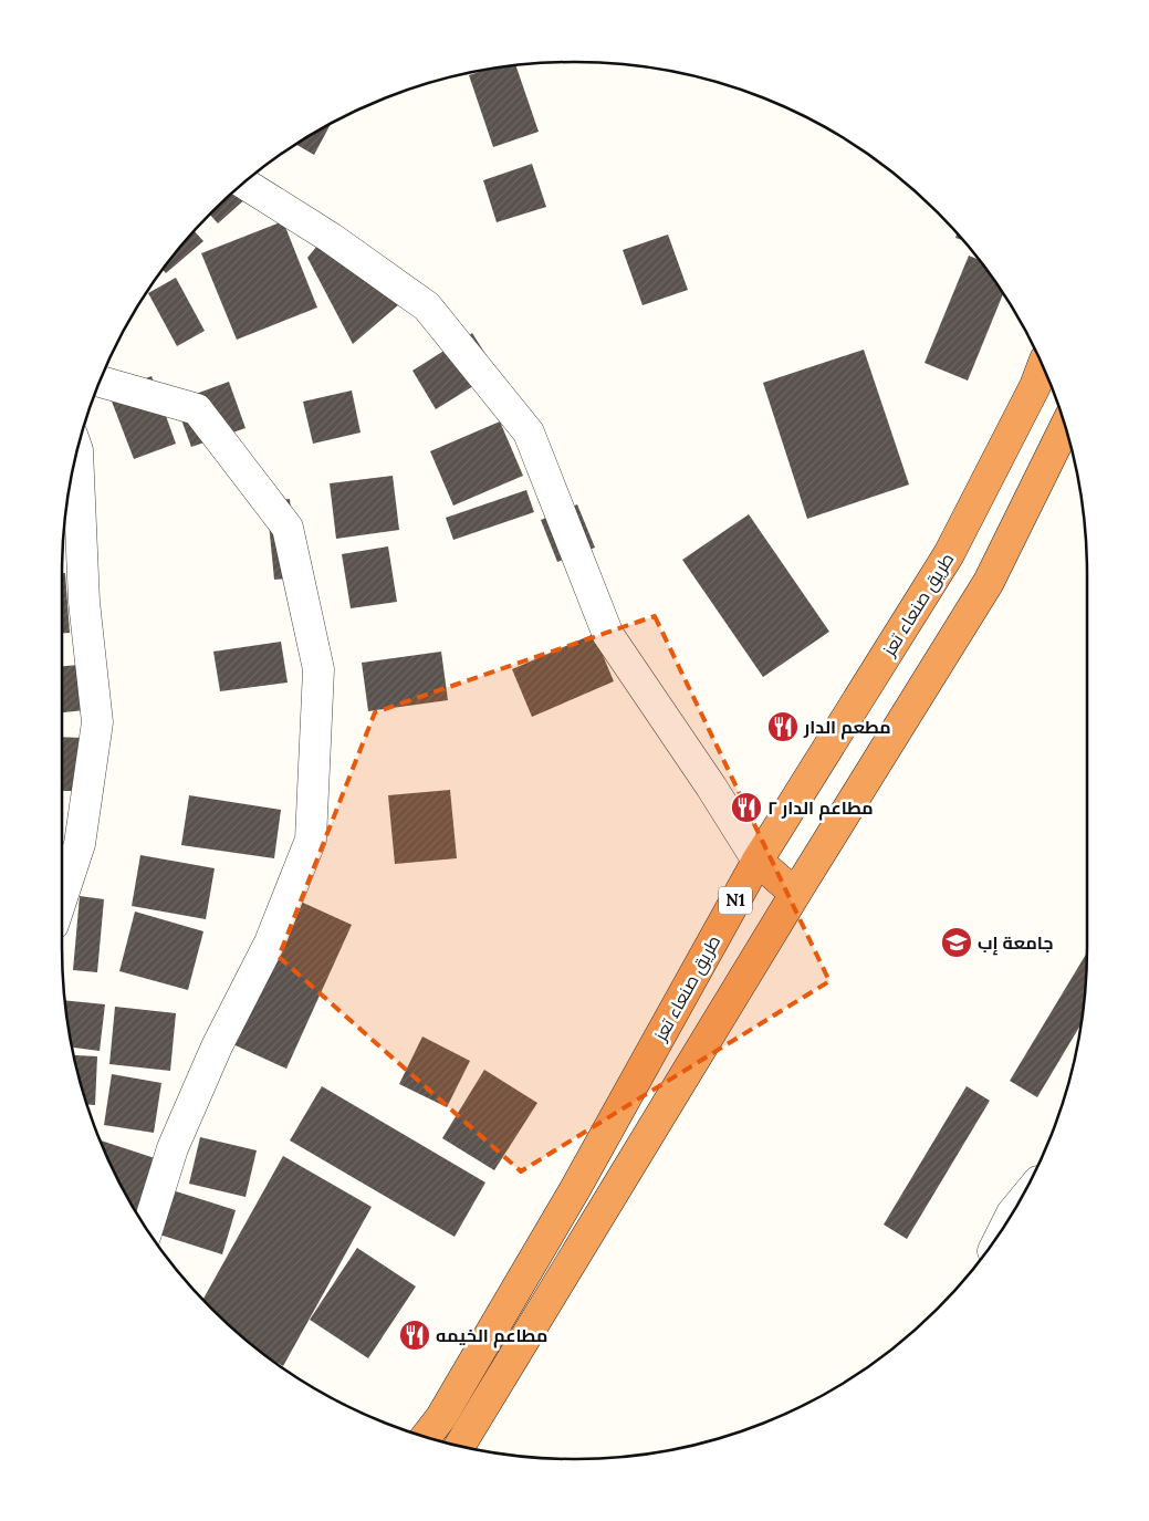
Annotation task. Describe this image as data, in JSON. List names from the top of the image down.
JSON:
{
  "streets": {
    "highway": ["طريق صنعاء تعز", "N1"]
  },
  "places": {
    "restaurant": ["مطعم الدار", "مطاعم الدار ٢", "مطاعم الخيمه"],
    "school or university": ["جامعة إب"]
  }
}
